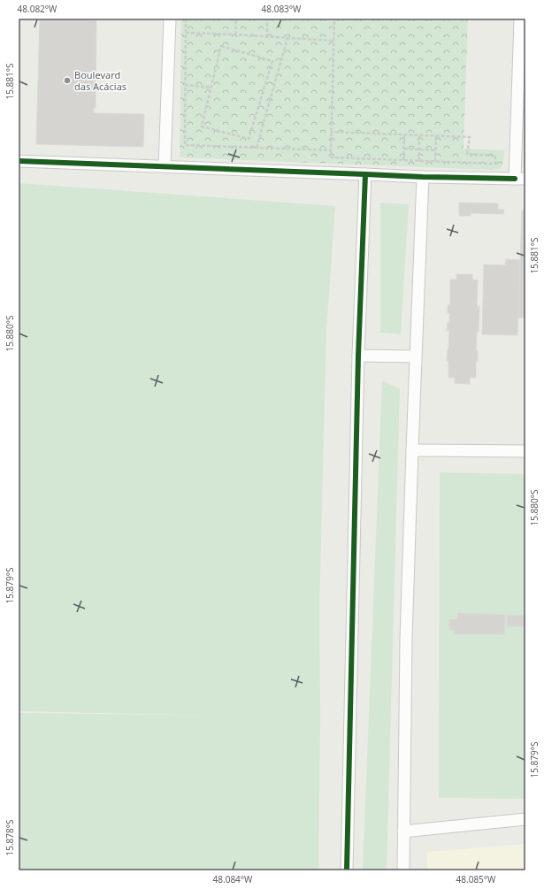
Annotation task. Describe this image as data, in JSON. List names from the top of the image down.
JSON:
{
  "places": ["Boulevard das Acácias"],
  "coordinates": [
    "48.082°W",
    "48.083°W",
    "15.881°S",
    "15.880°S",
    "15.879°S",
    "15.878°S",
    "48.084°W",
    "48.085°W"
  ]
}
